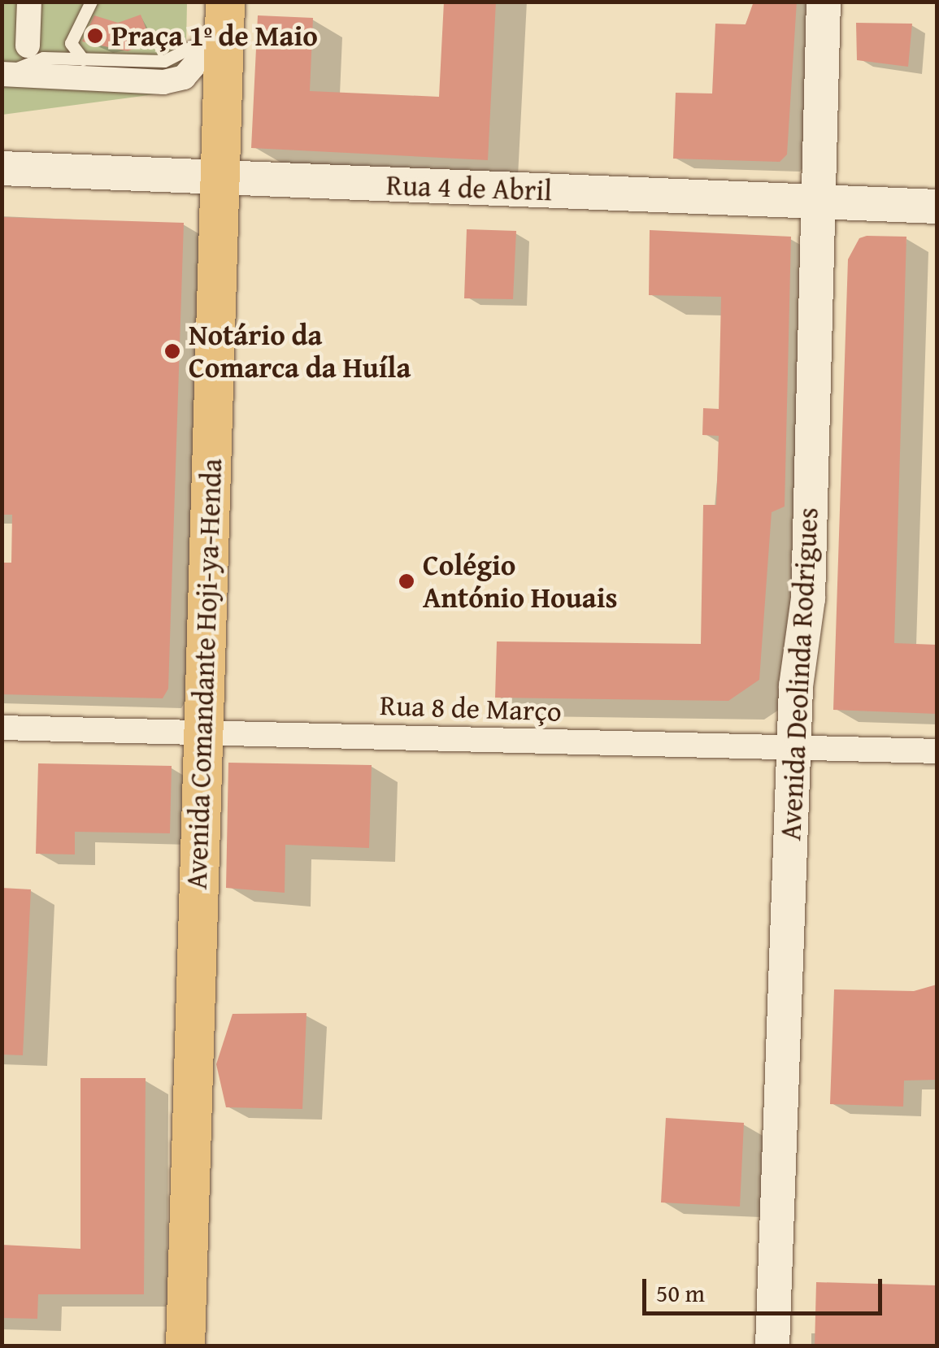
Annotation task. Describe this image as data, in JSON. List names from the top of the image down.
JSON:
{
  "streets": {
    "main road": ["Avenida Comandante Hoji-ya-Henda"],
    "street": ["Rua 4 de Abril", "Avenida Deolinda Rodrigues", "Rua 8 de Março"]
  },
  "crossings": [
    ["Rua 4 de Abril", "Avenida Comandante Hoji-ya-Henda"],
    ["Rua 4 de Abril", "Avenida Deolinda Rodrigues"],
    ["Avenida Comandante Hoji-ya-Henda", "Rua 8 de Março"],
    ["Avenida Deolinda Rodrigues", "Rua 8 de Março"]
  ],
  "places": ["Praça 1º de Maio", "Notário da Comarca da Huíla", "Colégio António Houais"],
  "scale_bar": "50 m"
}
